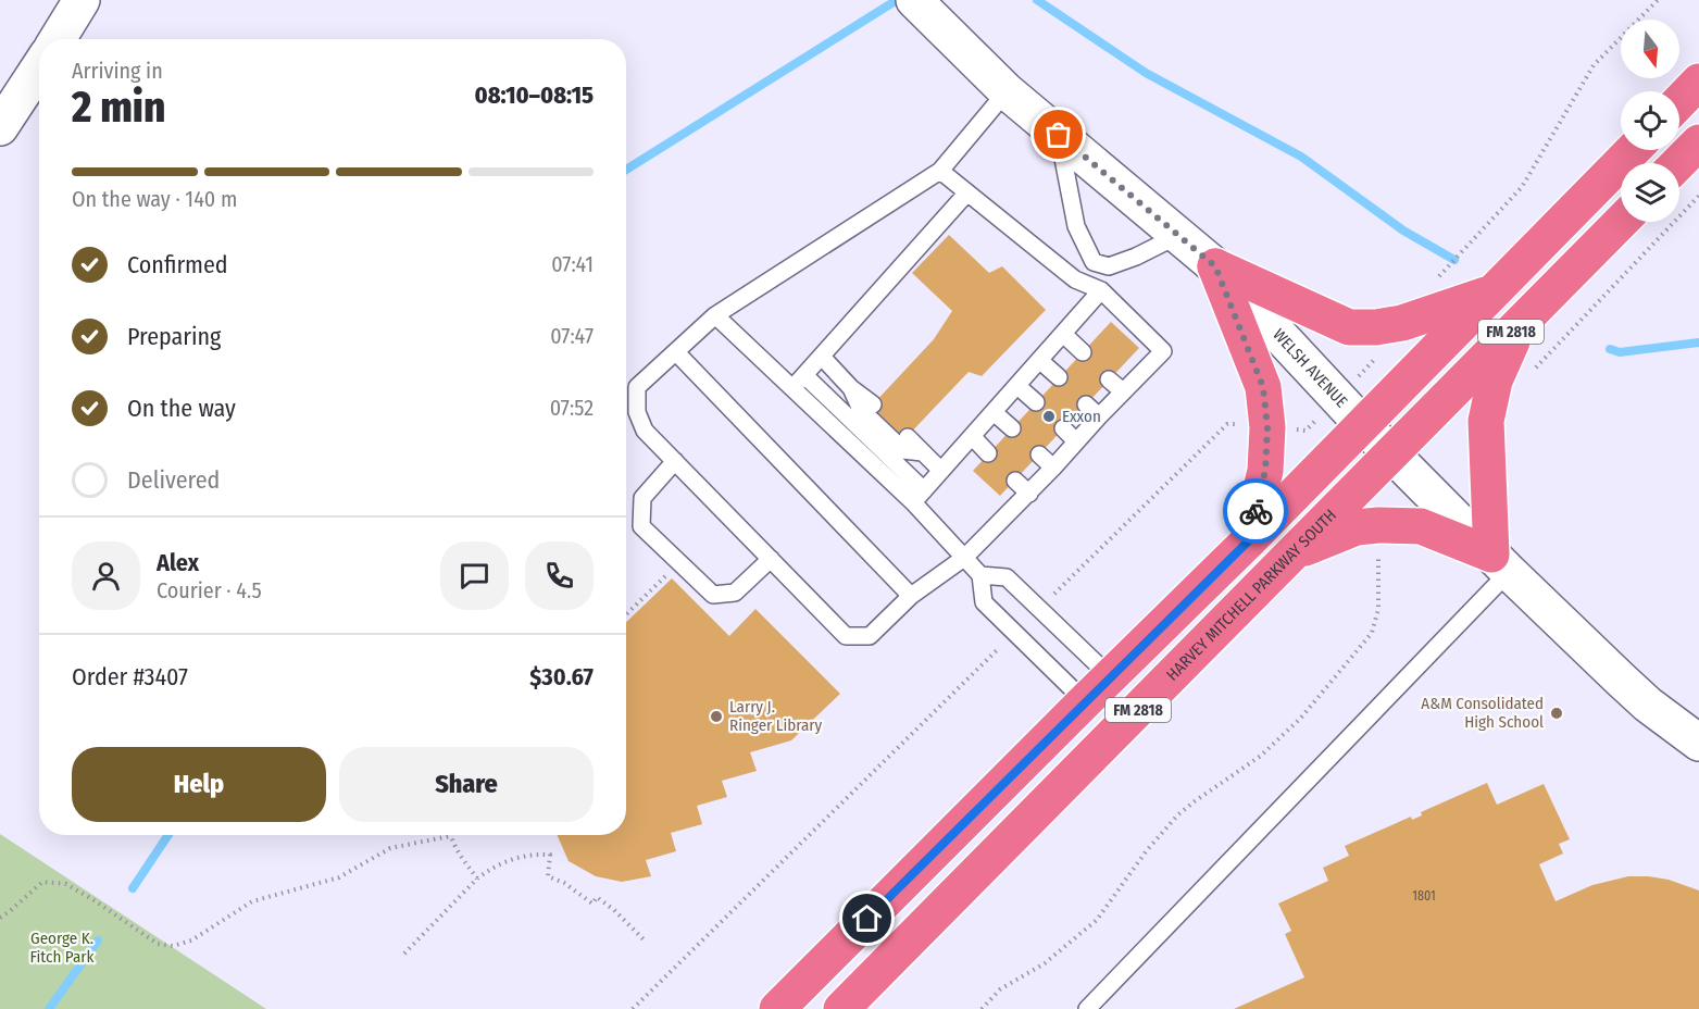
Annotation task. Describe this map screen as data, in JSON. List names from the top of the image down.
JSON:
{
  "streets": {
    "highway": ["FM 2818", "HARVEY MITCHELL PARKWAY SOUTH"],
    "main road": ["WELSH AVENUE"]
  },
  "crossings": [
    ["FM 2818", "WELSH AVENUE"],
    ["WELSH AVENUE", "HARVEY MITCHELL PARKWAY SOUTH"]
  ],
  "parks": ["George K. Fitch Park"],
  "places": ["Exxon", "A&M Consolidated High School", "Larry J. Ringer Library"],
  "house_numbers": ["1801"],
  "north": "bottom",
  "page": {
    "heading": ["2 min", "Arriving in", "08:10–08:15"],
    "panel": [
      "Alex",
      "Courier · 4.5",
      "Order #3407",
      "$30.67"
    ],
    "bar": "On the way · 140 m",
    "list": [
      ["Confirmed", "07:41"],
      ["Preparing", "07:47"],
      ["On the way", "07:52"],
      "Delivered"
    ],
    "buttons": ["Help", "Share"]
  }
}
